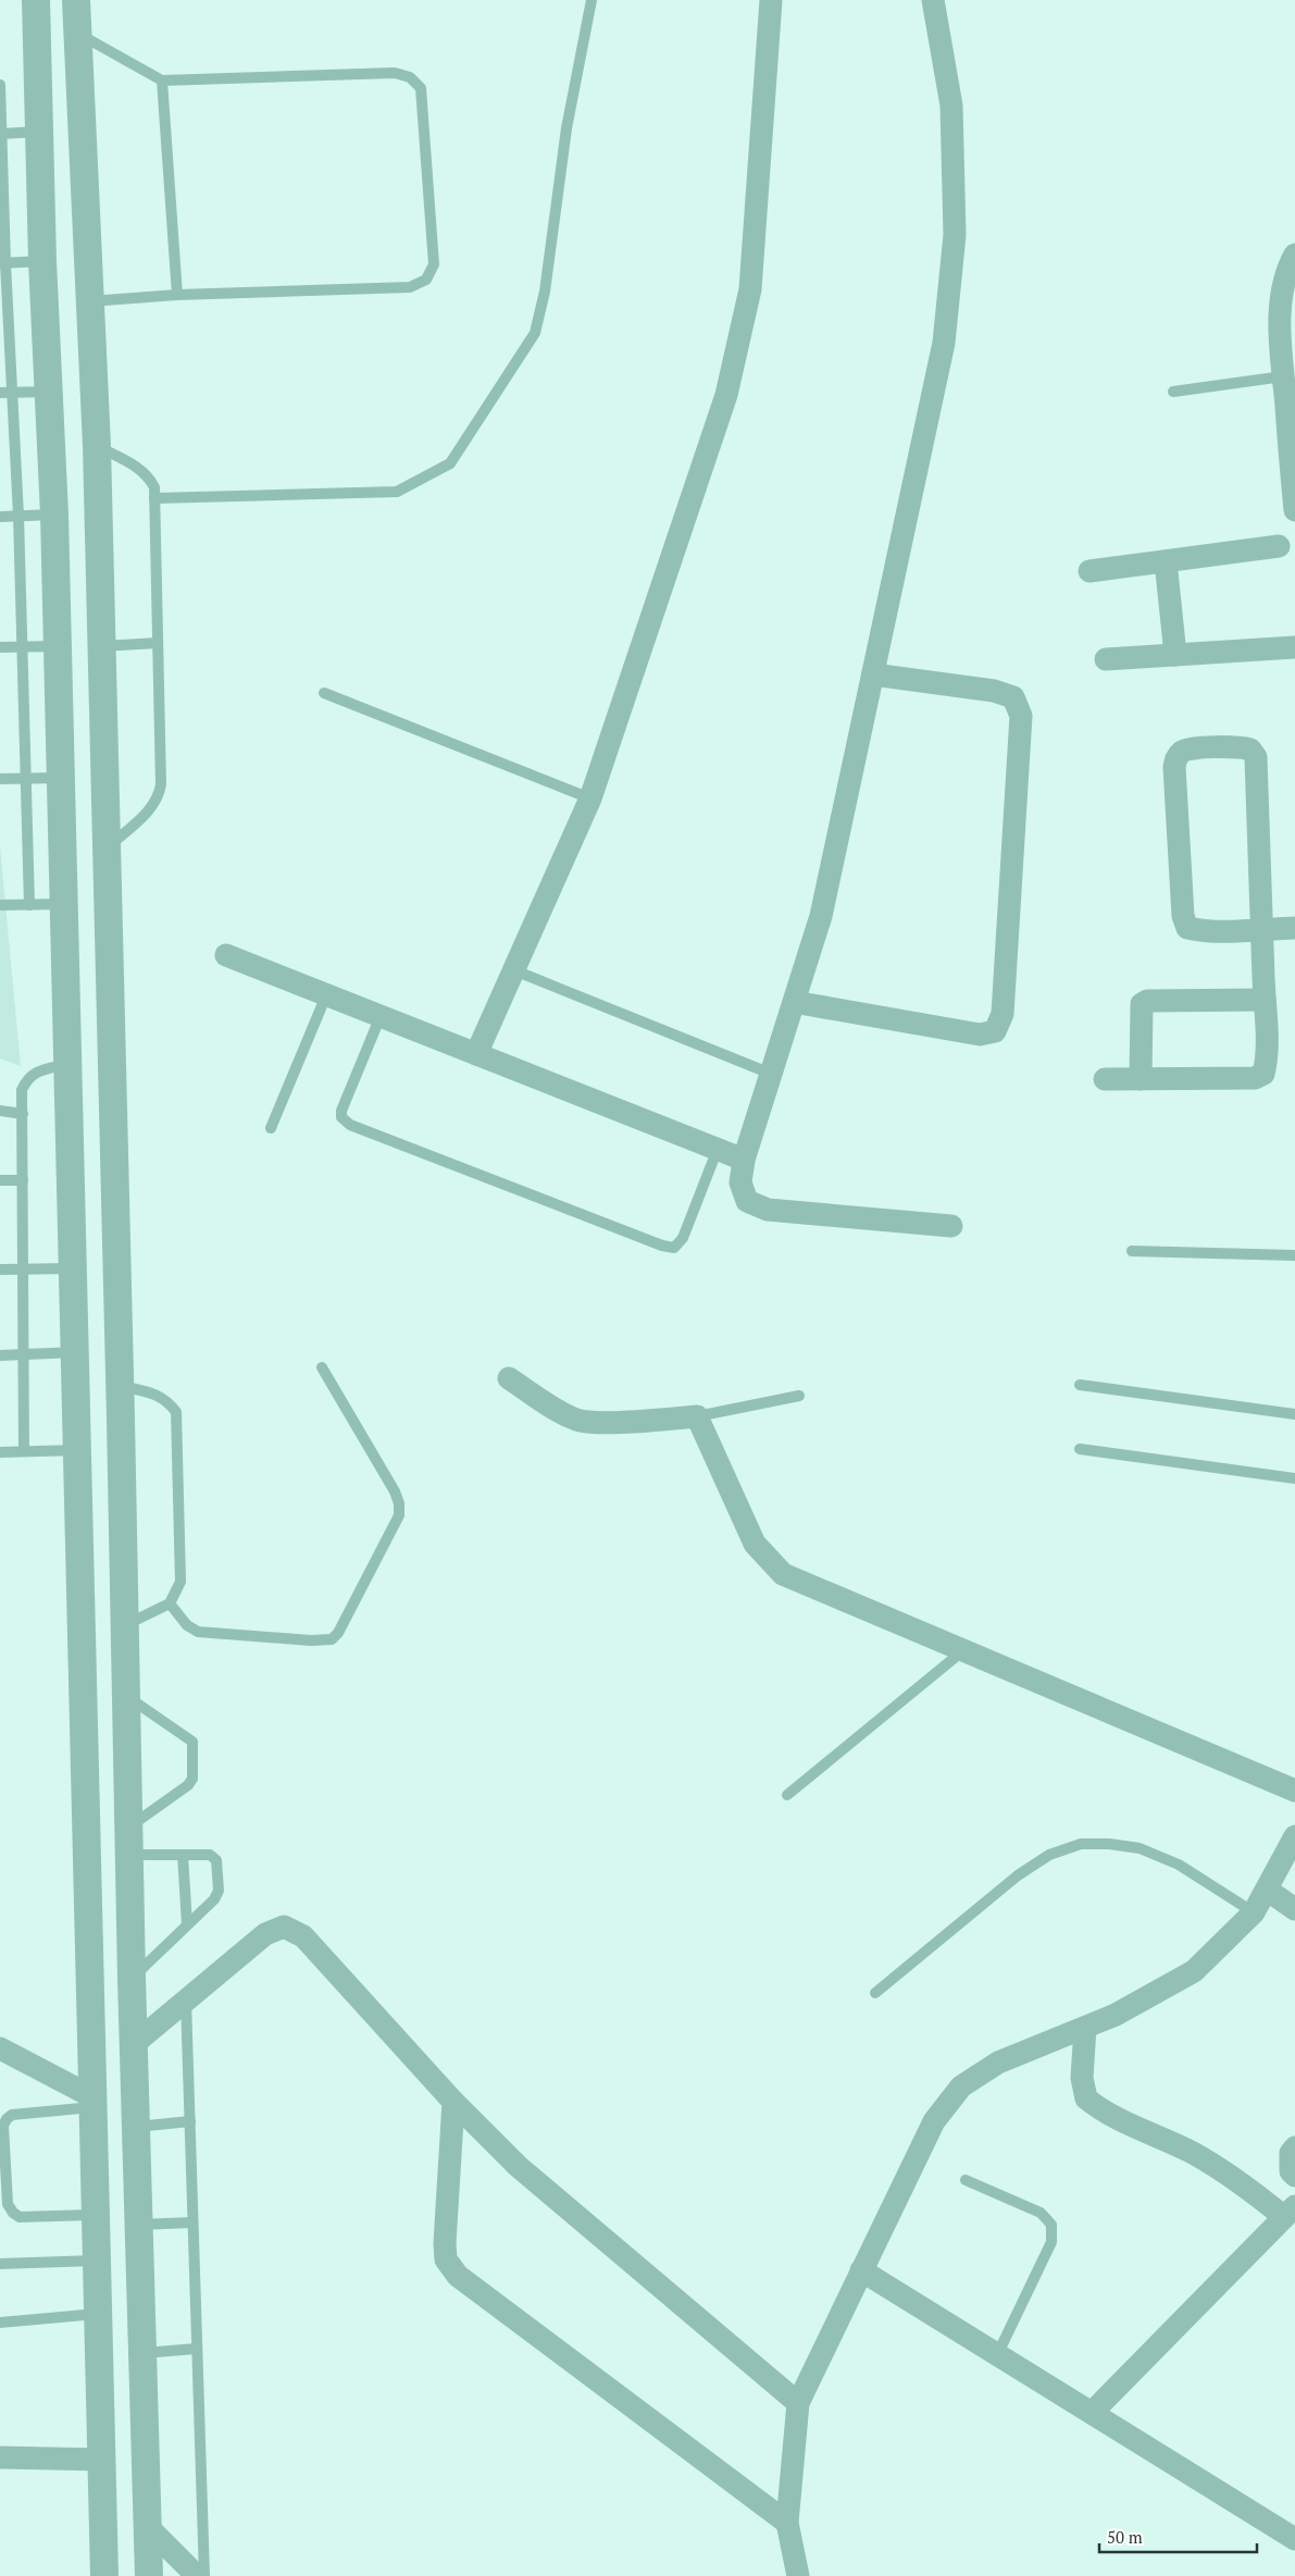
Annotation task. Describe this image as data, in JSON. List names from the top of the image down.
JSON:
{
  "scale_bar": "50 m"
}
